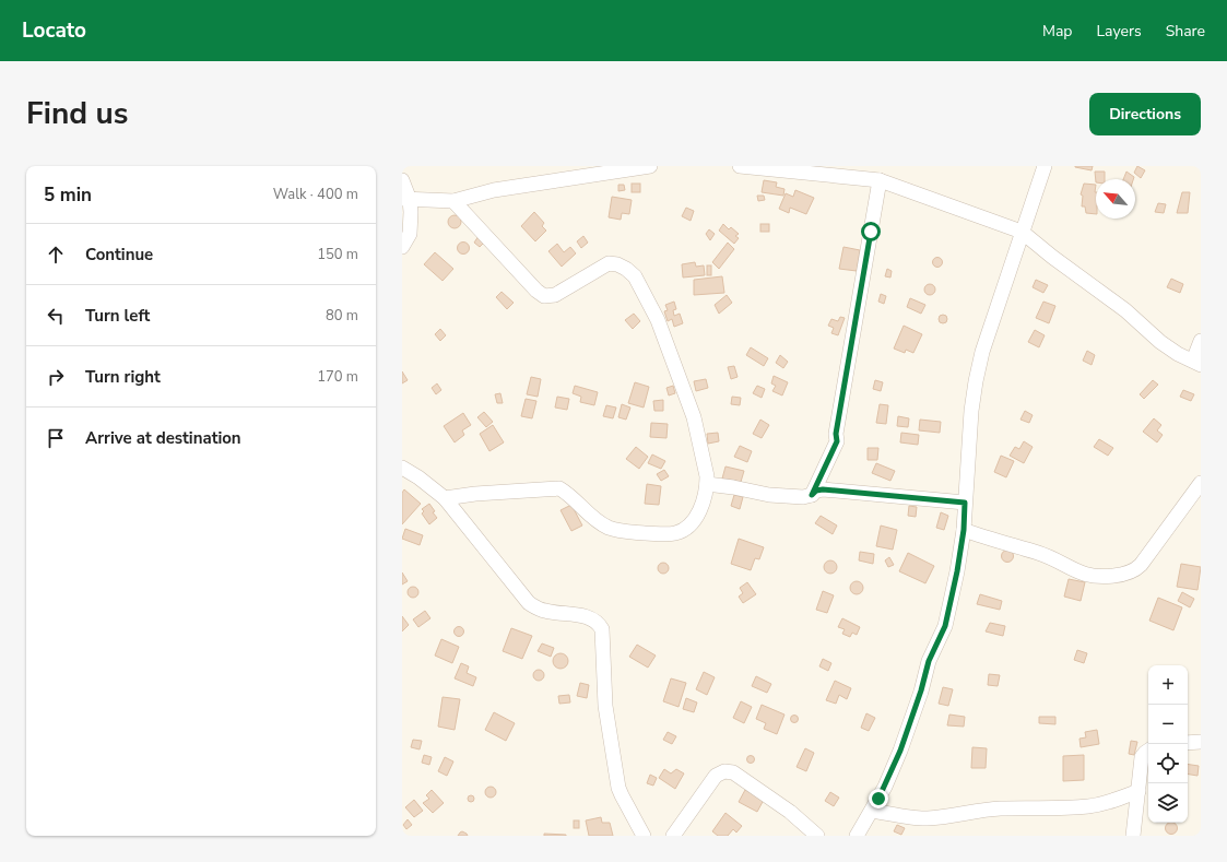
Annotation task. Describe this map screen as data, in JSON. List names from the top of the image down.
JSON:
{
  "north": "top left",
  "page": {
    "header": "Locato",
    "nav": ["Map", "Layers", "Share"],
    "title": "Find us",
    "buttons": "Directions",
    "heading": ["5 min", "Walk · 400 m"],
    "list": [
      ["Continue", "150 m"],
      ["Turn left", "80 m"],
      ["Turn right", "170 m"],
      "Arrive at destination"
    ],
    "map_buttons": ["+", "−"]
  }
}
